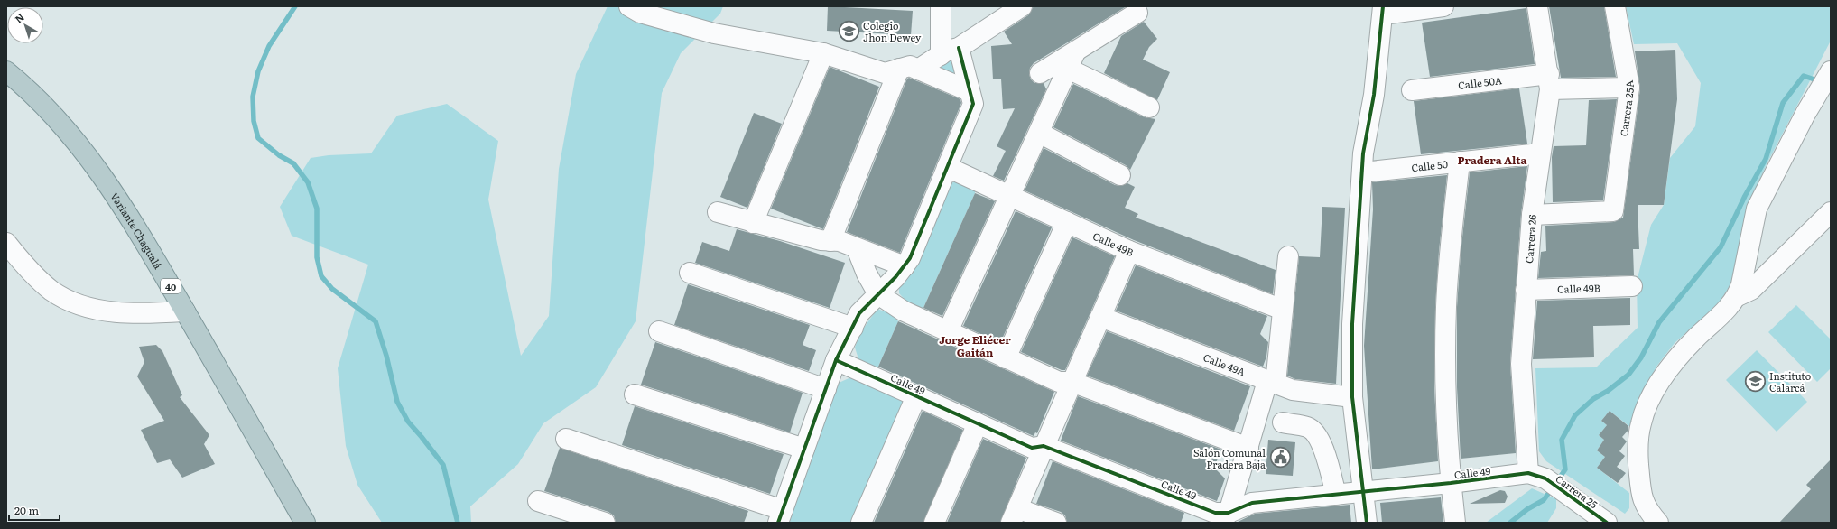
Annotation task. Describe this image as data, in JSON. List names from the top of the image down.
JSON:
{
  "streets": {
    "highway": ["Variante Chagualá", "40"],
    "street": [
      "Calle 50A",
      "Carrera 25A",
      "Calle 50",
      "Carrera 26",
      "Calle 49B",
      "Calle 49A",
      "Calle 49",
      "Carrera 25"
    ]
  },
  "crossings": [
    ["Calle 50A", "Carrera 25A"],
    ["Calle 50A", "Carrera 26"],
    ["Carrera 25A", "Carrera 26"],
    ["Calle 50", "Carrera 26"],
    ["Carrera 26", "Calle 49B"],
    ["Carrera 26", "Calle 49"],
    ["Carrera 26", "Carrera 25"],
    ["Calle 49", "Carrera 25"]
  ],
  "districts": ["Pradera Alta", "Jorge Eliécer Gaitán"],
  "places": {
    "school or university": ["Colegio Jhon Dewey", "Instituto Calarcá"],
    "public building": ["Salón Comunal Pradera Baja"]
  },
  "scale_bar": "20 m",
  "north": "top left"
}
